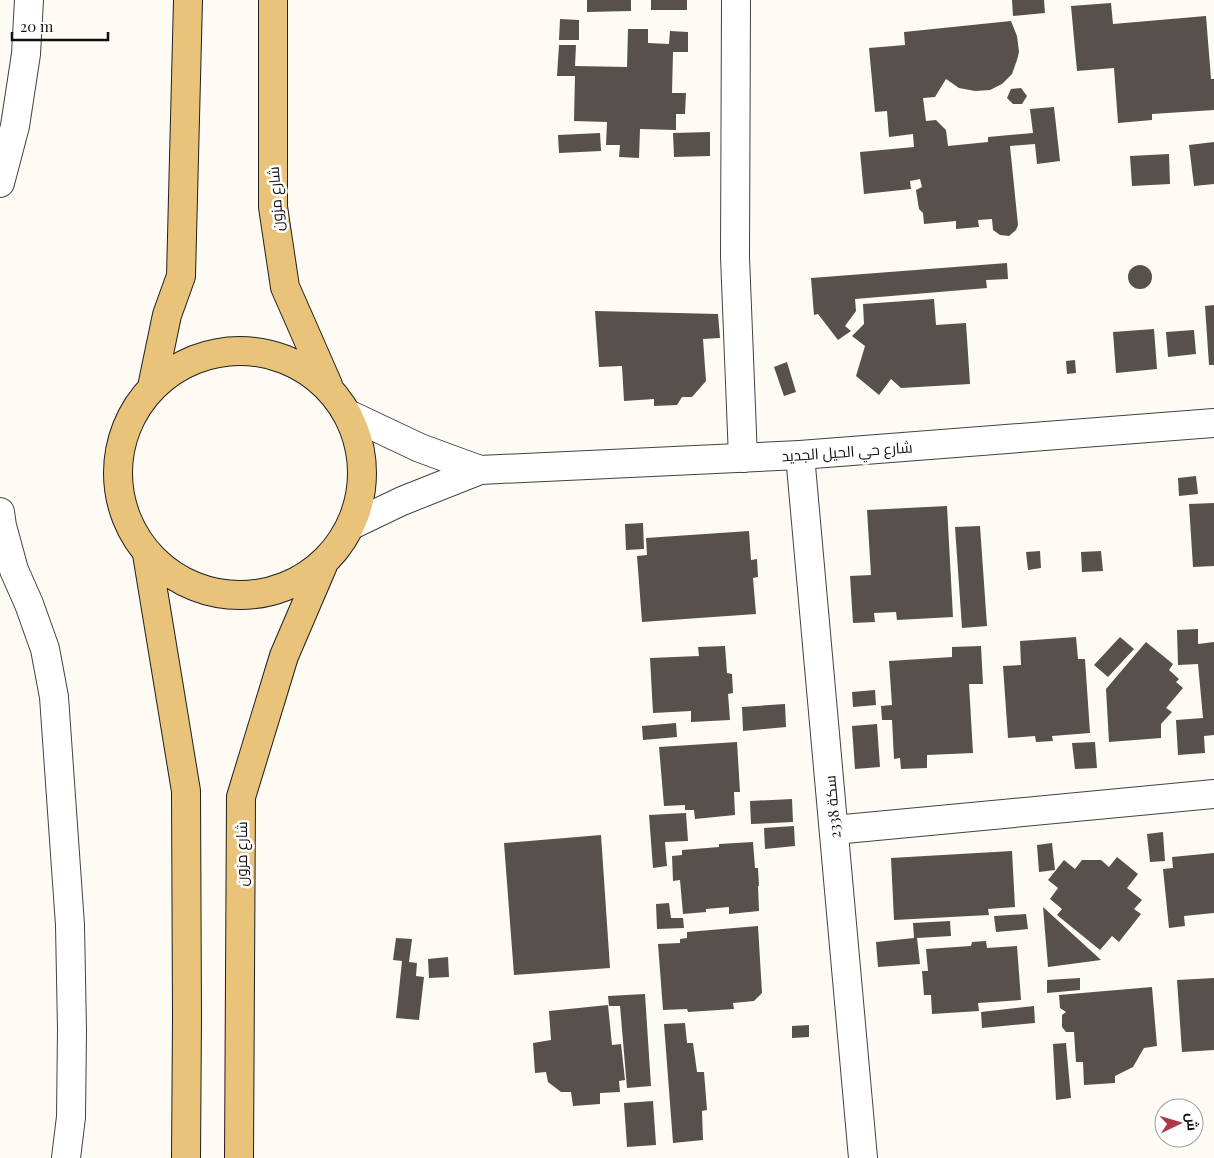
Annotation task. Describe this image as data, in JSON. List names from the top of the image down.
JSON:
{
  "streets": {
    "main road": ["شارع مزون"],
    "street": ["شارع حي الحيل الجديد", "سكة 2338"]
  },
  "crossings": [
    ["شارع حي الحيل الجديد", "سكة 2338"]
  ],
  "scale_bar": "20 m",
  "north": "right"
}
